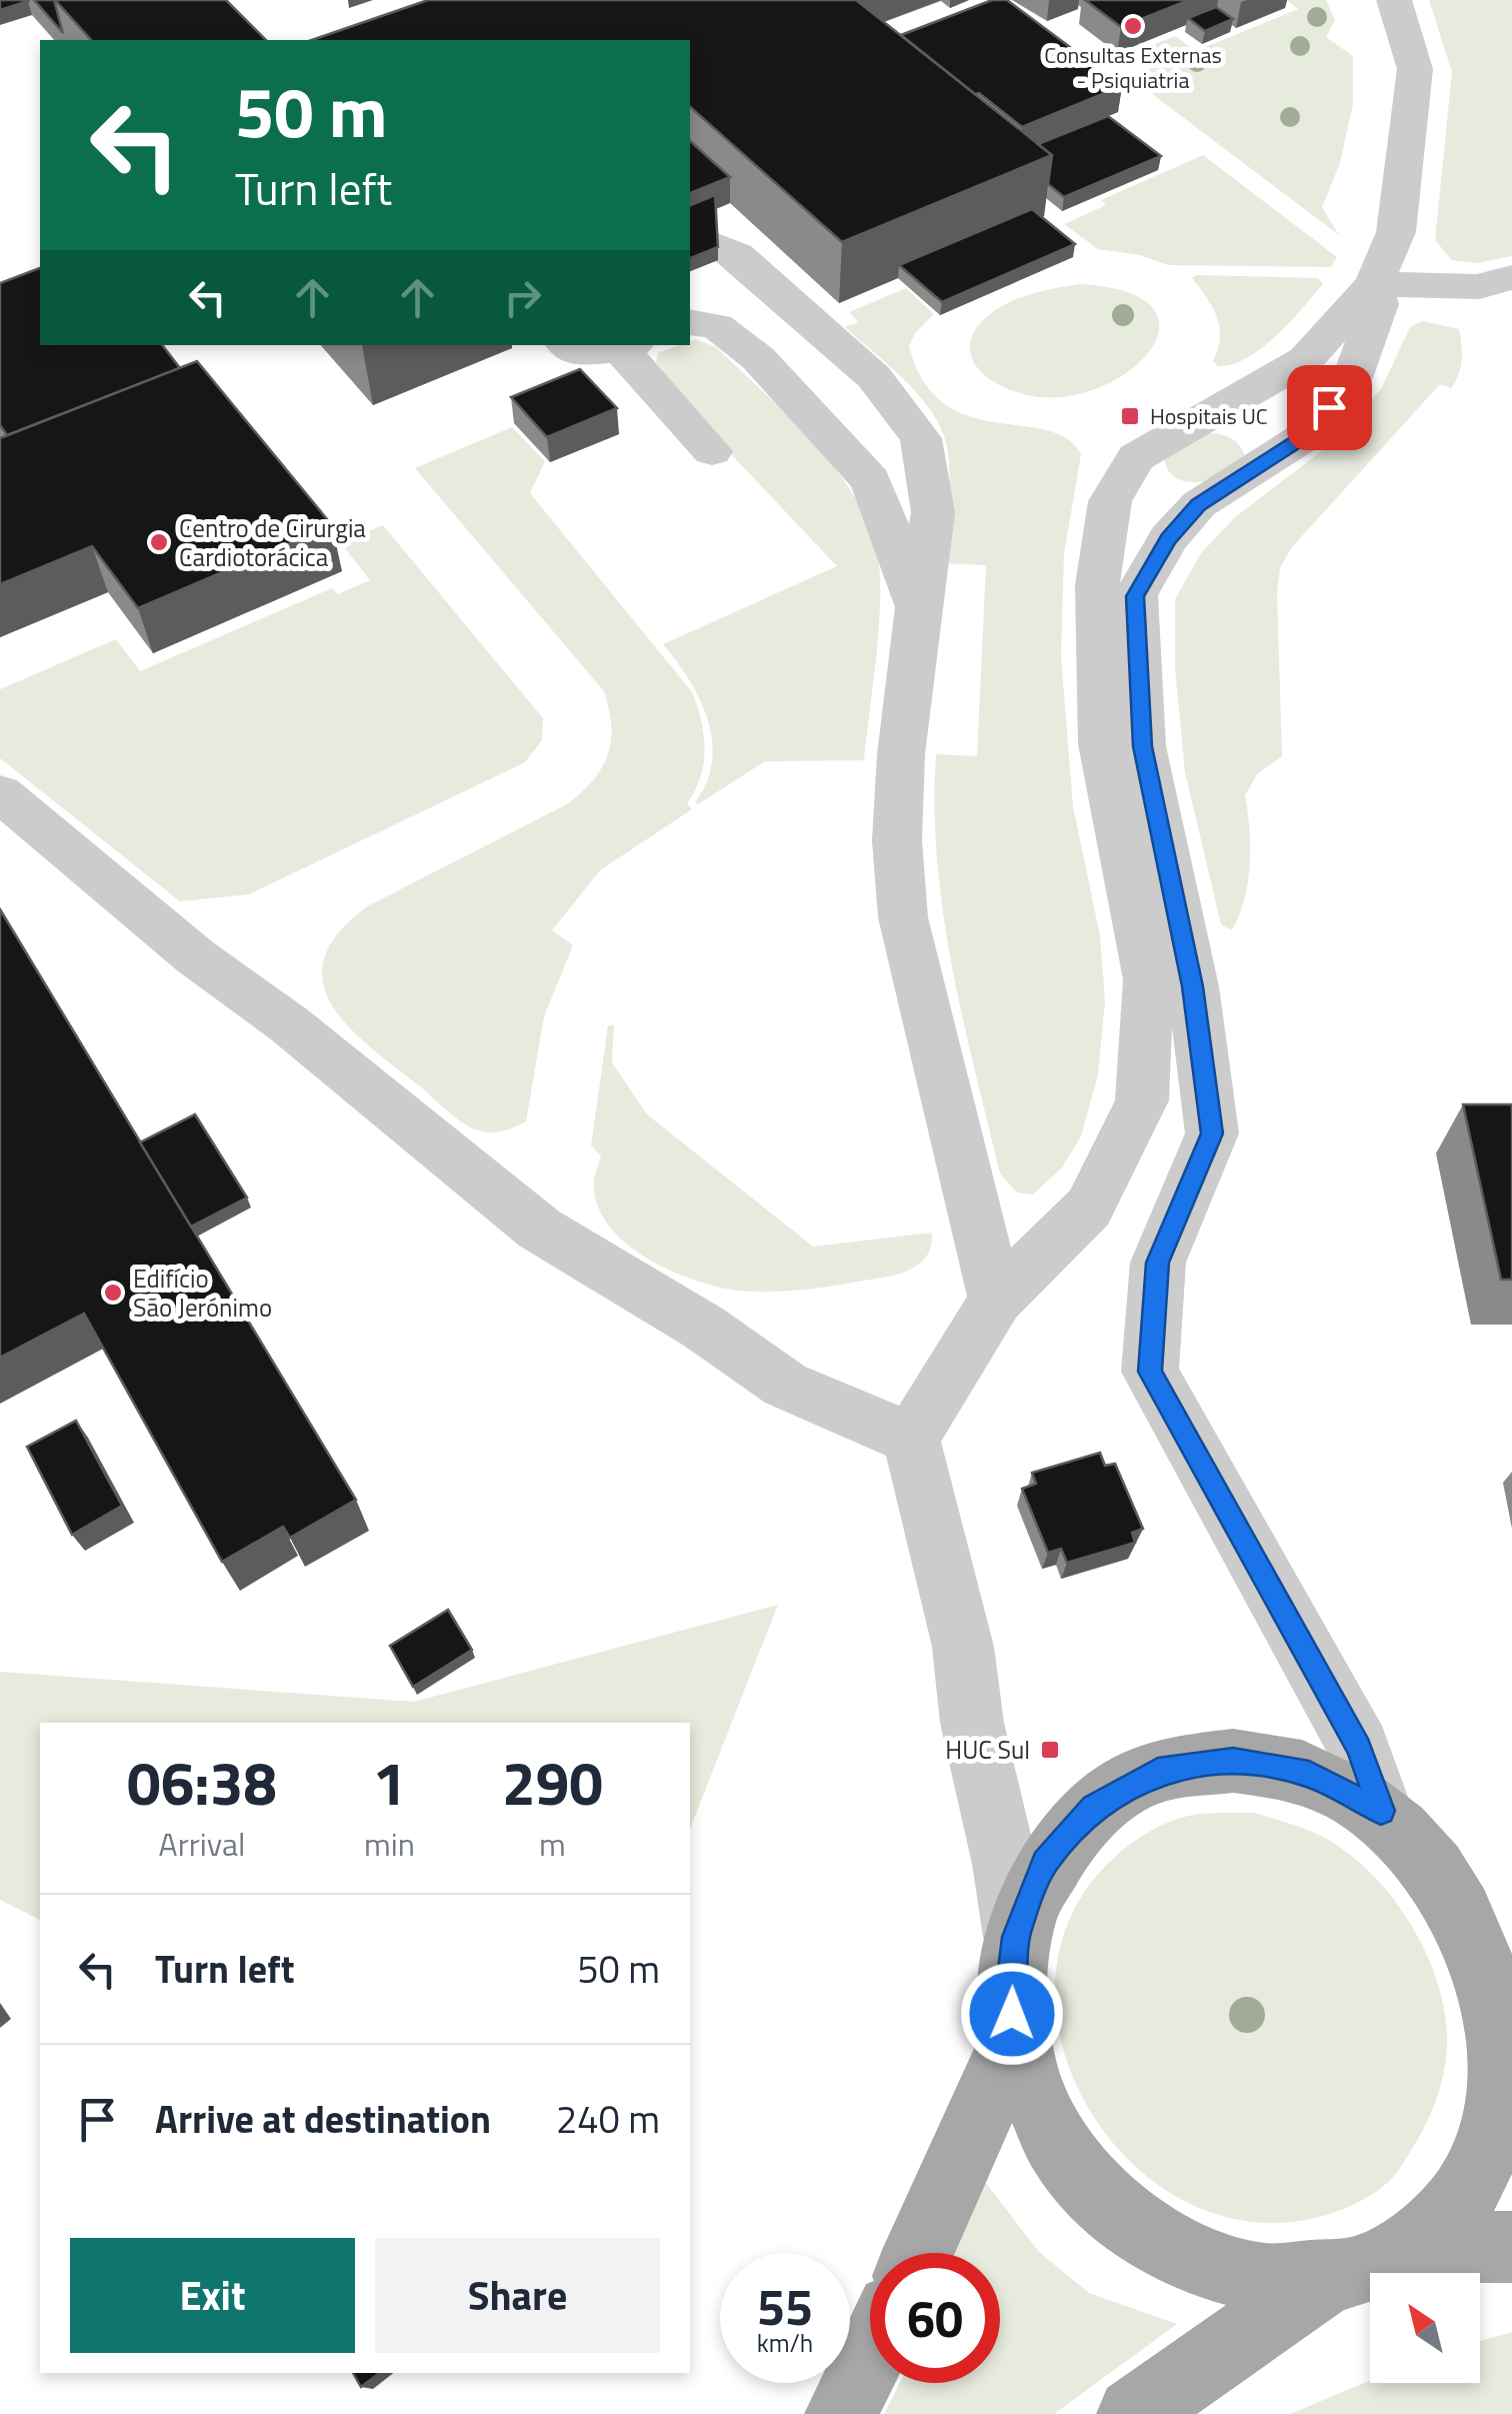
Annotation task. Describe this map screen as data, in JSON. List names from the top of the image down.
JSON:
{
  "places": {
    "other": ["Consultas Externas - Psiquiatria", "Centro de Cirurgia Cardiotorácica", "Edifício São Jerónimo"],
    "transit": ["Hospitais UC", "HUC Sul"]
  },
  "north": "top left",
  "page": {
    "turn": ["50 m", "Turn left"],
    "eta": [
      "06:38",
      "Arrival",
      "1",
      "min",
      "290",
      "m"
    ],
    "list": [
      {
        "name": "Turn left",
        "value": "50 m"
      },
      {
        "name": "Arrive at destination",
        "value": "240 m"
      }
    ],
    "buttons": ["Exit", "Share"],
    "speed": "55 km/h",
    "limit": "60"
  }
}
